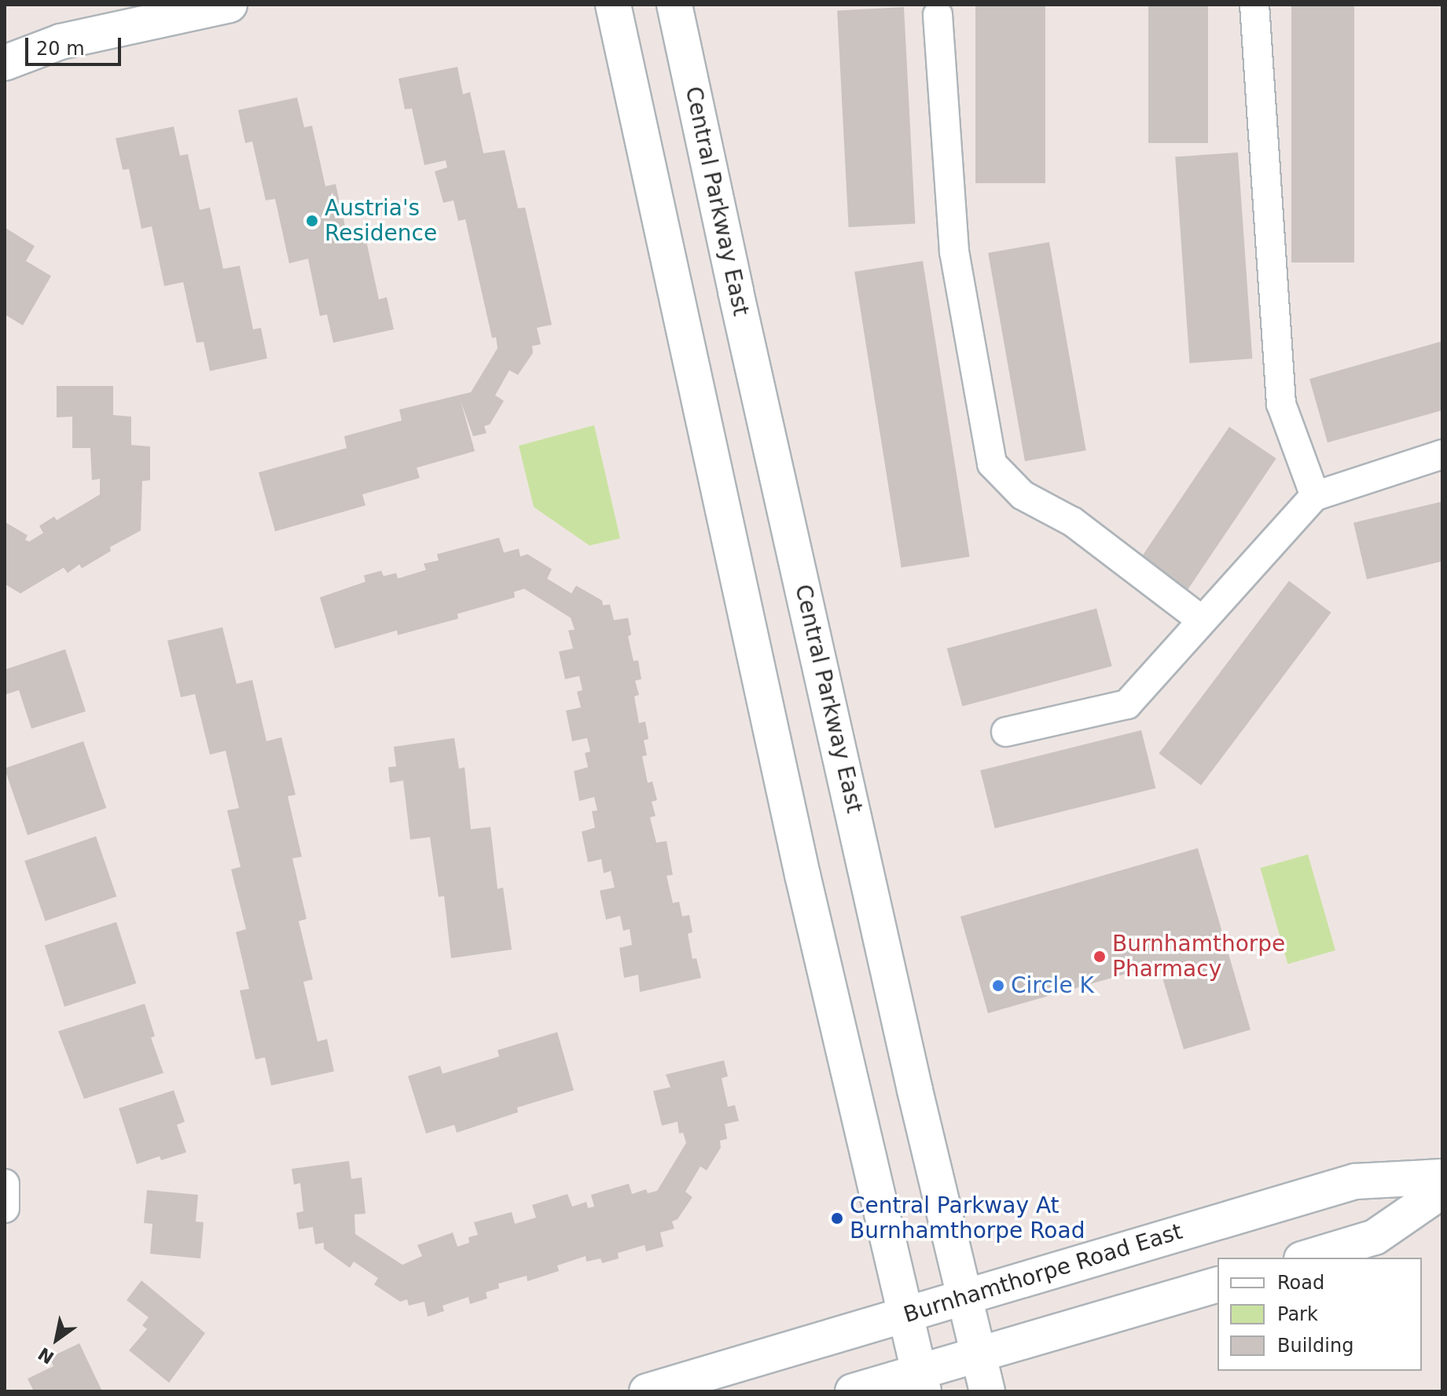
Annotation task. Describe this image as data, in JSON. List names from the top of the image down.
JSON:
{
  "streets": {
    "street": ["Central Parkway East", "Burnhamthorpe Road East"]
  },
  "crossings": [
    ["Central Parkway East", "Burnhamthorpe Road East"]
  ],
  "places": [
    "Austria's Residence",
    "Burnhamthorpe Pharmacy",
    "Circle K",
    "Central Parkway At Burnhamthorpe Road"
  ],
  "legend": ["Road", "Park", "Building"],
  "scale_bar": "20 m",
  "north": "bottom left"
}
